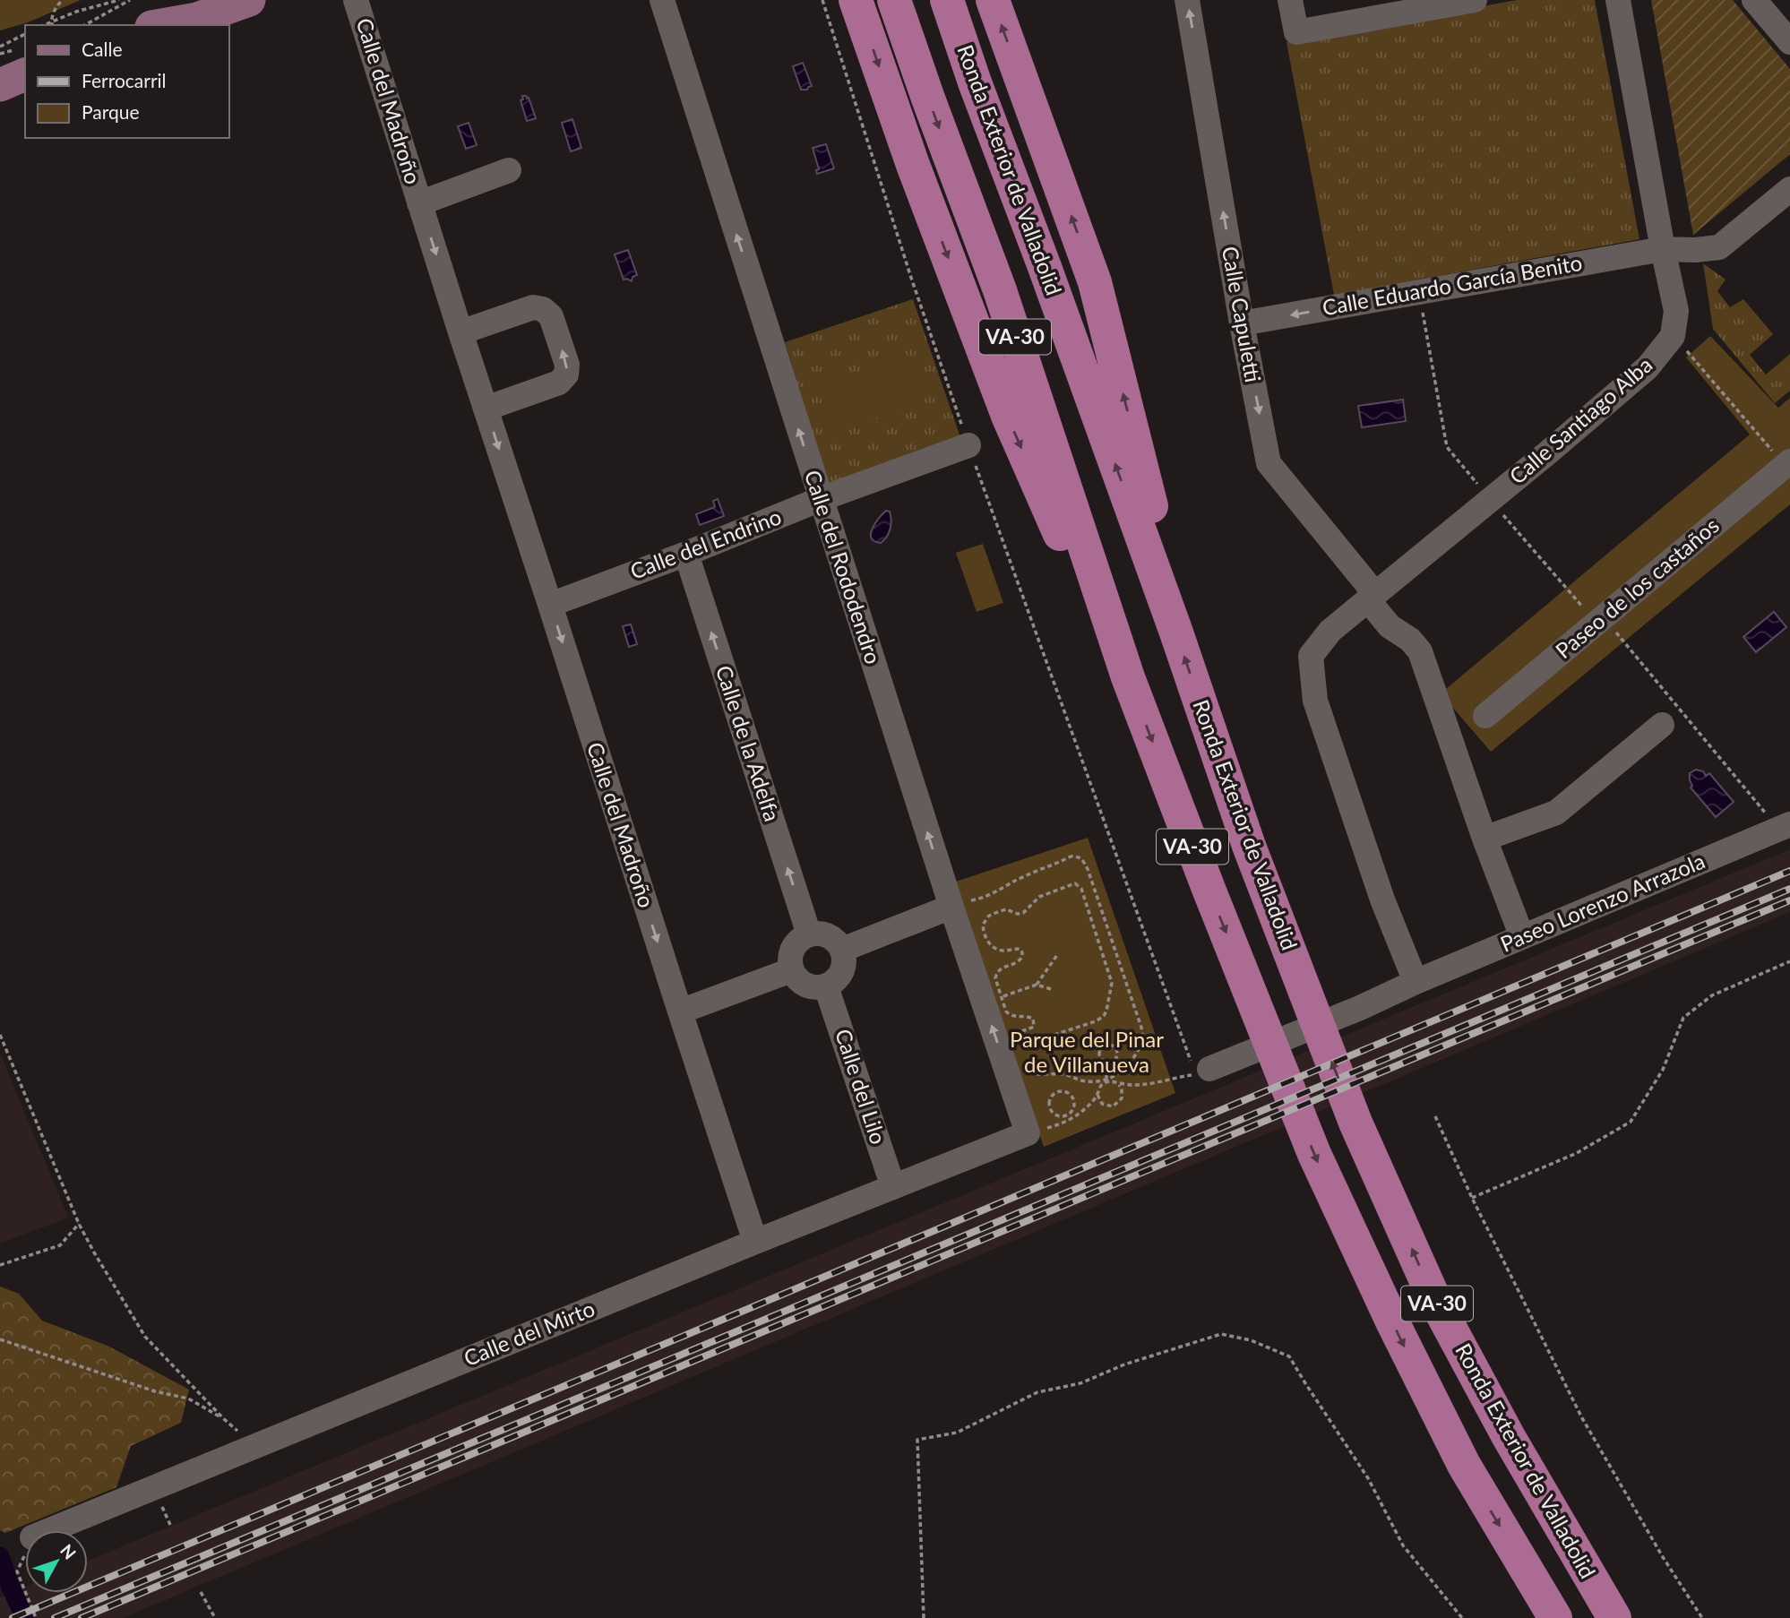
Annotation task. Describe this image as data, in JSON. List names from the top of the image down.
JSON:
{
  "streets": {
    "highway": ["Ronda Exterior de Valladolid", "VA-30"],
    "street": [
      "Calle del Madroño",
      "Calle Eduardo García Benito",
      "Calle Capuletti",
      "Calle Santiago Alba",
      "Calle del Endrino",
      "Calle del Rododendro",
      "Paseo de los castaños",
      "Calle de la Adelfa",
      "Paseo Lorenzo Arrazola",
      "Calle del Lilo",
      "Calle del Mirto"
    ]
  },
  "crossings": [
    ["Calle del Madroño", "Calle del Endrino"],
    ["Calle del Madroño", "Calle del Mirto"],
    ["Calle Eduardo García Benito", "Calle Capuletti"],
    ["Calle Capuletti", "Calle Santiago Alba"],
    ["Calle Santiago Alba", "Paseo Lorenzo Arrazola"],
    ["Calle del Endrino", "Calle del Rododendro"],
    ["Calle del Endrino", "Calle de la Adelfa"],
    ["Calle del Rododendro", "Calle del Mirto"],
    ["Calle de la Adelfa", "Calle del Lilo"],
    ["Calle del Lilo", "Calle del Mirto"]
  ],
  "one_way": ["Calle del Madroño", "Calle del Rododendro", "Calle de la Adelfa"],
  "parks": ["Parque del Pinar de Villanueva"],
  "legend": ["Calle", "Ferrocarril", "Parque"],
  "north": "top right"
}
